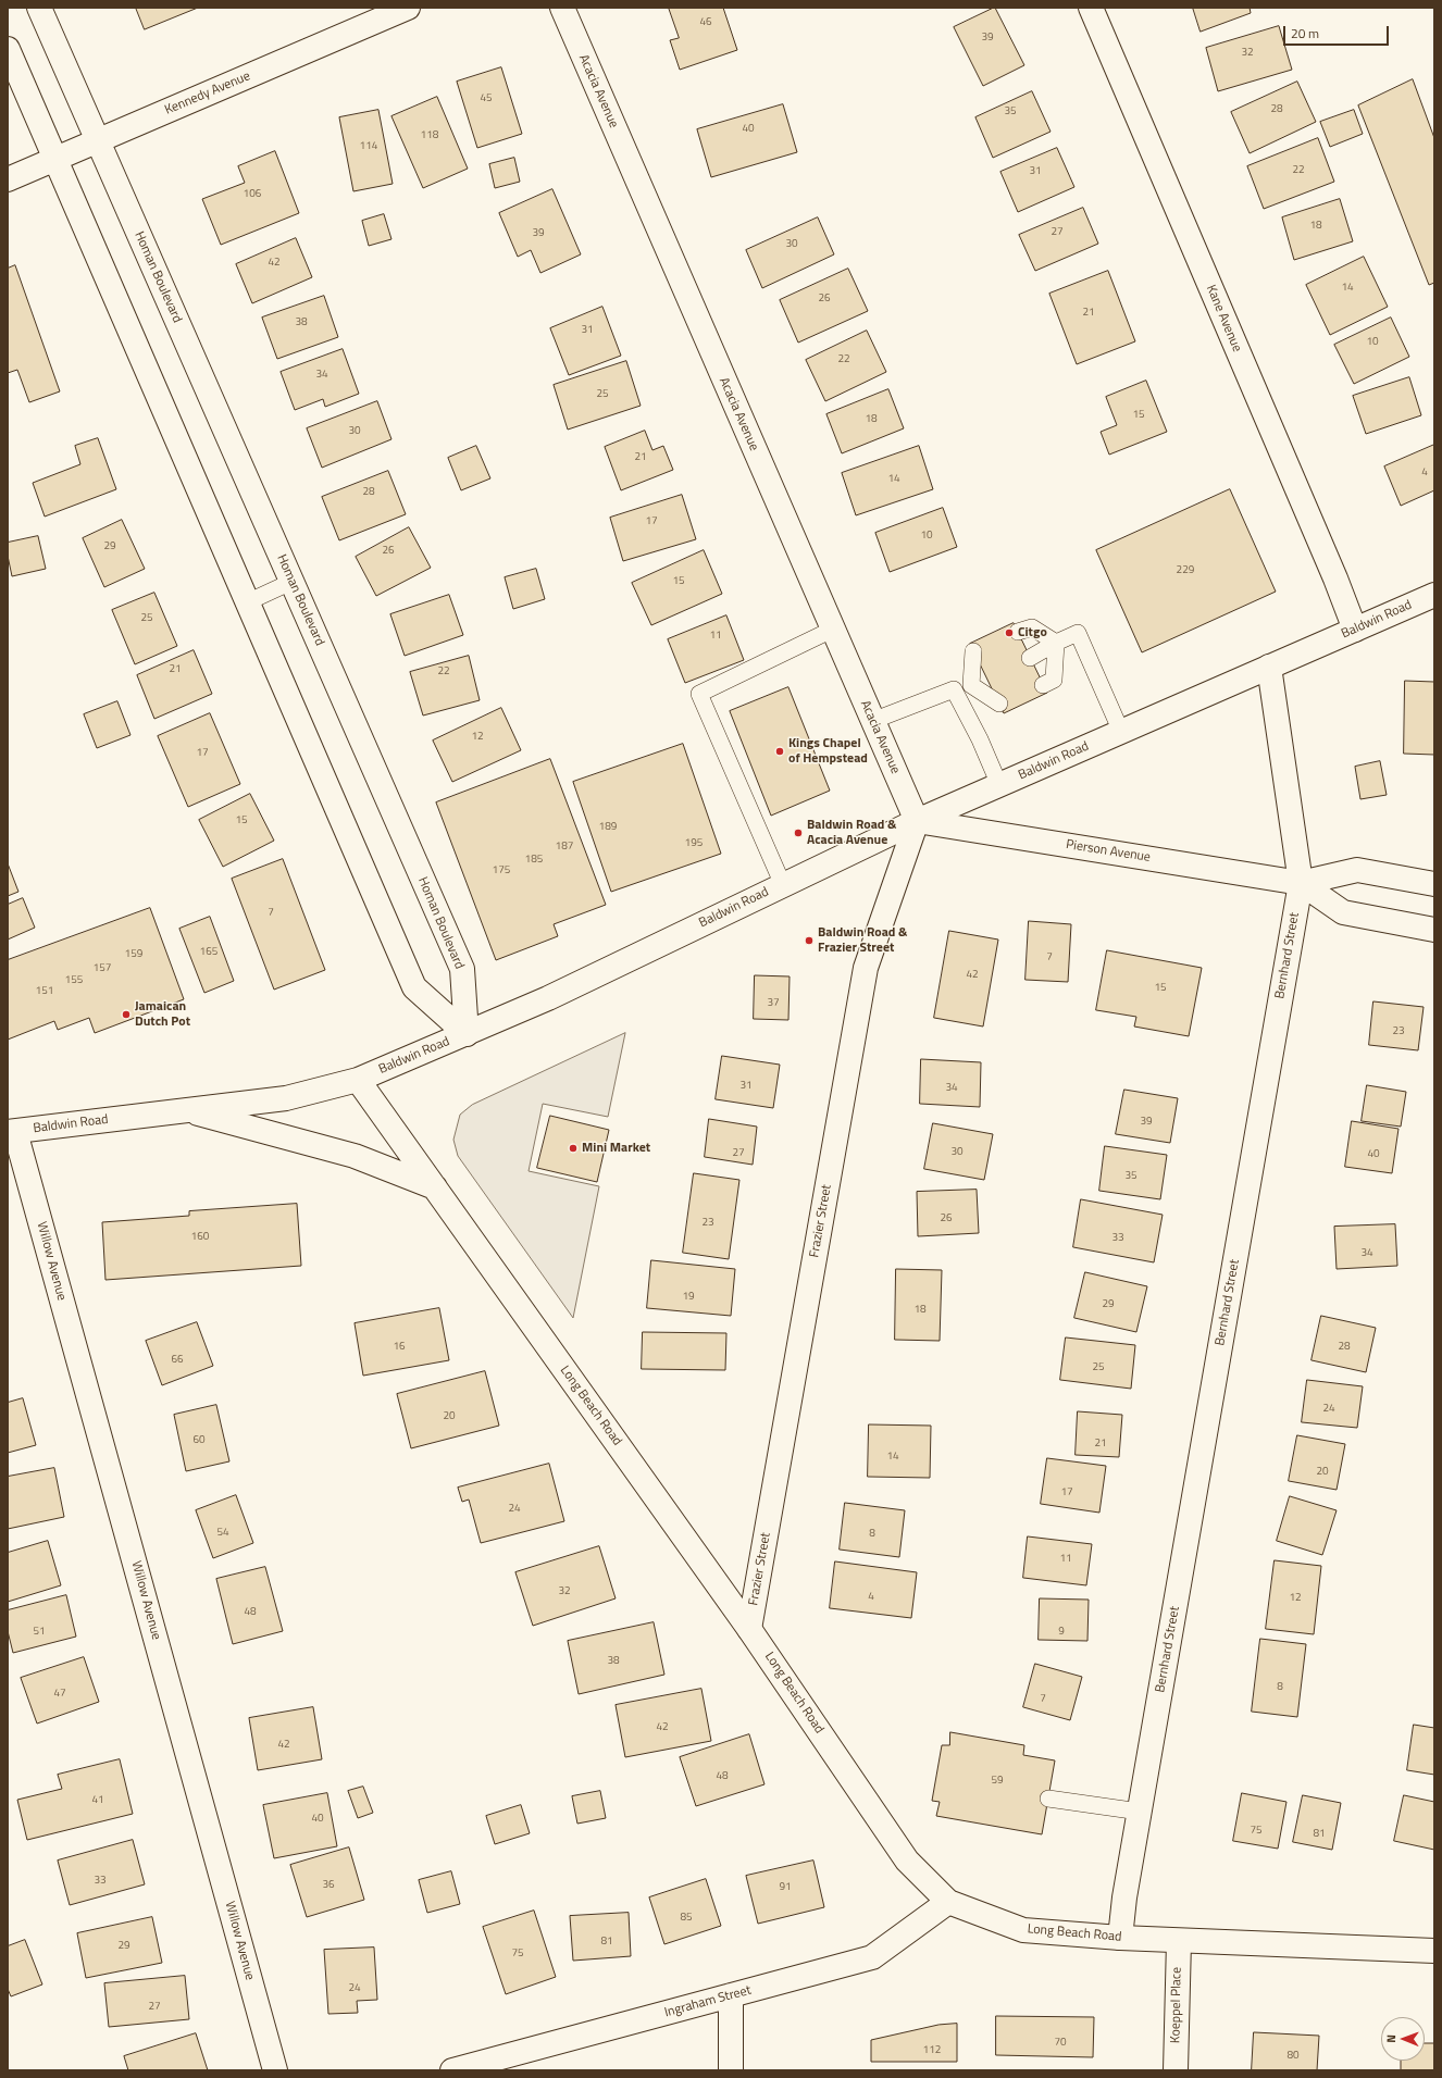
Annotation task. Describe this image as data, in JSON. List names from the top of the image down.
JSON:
{
  "streets": {
    "street": [
      "Acacia Avenue",
      "Kennedy Avenue",
      "Homan Boulevard",
      "Kane Avenue",
      "Baldwin Road",
      "Pierson Avenue",
      "Bernhard Street",
      "Frazier Street",
      "Willow Avenue",
      "Long Beach Road",
      "Ingraham Street",
      "Koeppel Place"
    ]
  },
  "crossings": [
    ["Acacia Avenue", "Baldwin Road"],
    ["Acacia Avenue", "Pierson Avenue"],
    ["Acacia Avenue", "Frazier Street"],
    ["Kennedy Avenue", "Homan Boulevard"],
    ["Homan Boulevard", "Baldwin Road"],
    ["Kane Avenue", "Baldwin Road"],
    ["Baldwin Road", "Pierson Avenue"],
    ["Baldwin Road", "Bernhard Street"],
    ["Baldwin Road", "Frazier Street"],
    ["Baldwin Road", "Willow Avenue"],
    ["Baldwin Road", "Long Beach Road"],
    ["Pierson Avenue", "Bernhard Street"],
    ["Pierson Avenue", "Frazier Street"],
    ["Bernhard Street", "Long Beach Road"],
    ["Frazier Street", "Long Beach Road"],
    ["Long Beach Road", "Ingraham Street"],
    ["Long Beach Road", "Koeppel Place"]
  ],
  "places": [
    "Citgo",
    "Kings Chapel of Hempstead",
    "Baldwin Road & Acacia Avenue",
    "Baldwin Road & Frazier Street",
    "Jamaican Dutch Pot",
    "Mini Market"
  ],
  "house_numbers": [
    "46",
    "39",
    "32",
    "45",
    "28",
    "35",
    "40",
    "118",
    "114",
    "22",
    "31",
    "106",
    "18",
    "27",
    "39",
    "30",
    "42",
    "14",
    "26",
    "21",
    "38",
    "31",
    "10",
    "22",
    "34",
    "25",
    "15",
    "18",
    "30",
    "21",
    "4",
    "14",
    "28",
    "17",
    "10",
    "29",
    "26",
    "229",
    "15",
    "25",
    "11",
    "21",
    "22",
    "12",
    "17",
    "15",
    "189",
    "195",
    "187",
    "185",
    "175",
    "7",
    "165",
    "159",
    "7",
    "157",
    "42",
    "155",
    "15",
    "151",
    "37",
    "23",
    "31",
    "34",
    "39",
    "30",
    "27",
    "40",
    "35",
    "26",
    "23",
    "160",
    "33",
    "34",
    "19",
    "29",
    "18",
    "16",
    "28",
    "66",
    "25",
    "24",
    "20",
    "60",
    "21",
    "14",
    "20",
    "17",
    "24",
    "54",
    "8",
    "11",
    "32",
    "4",
    "12",
    "48",
    "51",
    "9",
    "38",
    "8",
    "47",
    "7",
    "42",
    "42",
    "48",
    "59",
    "41",
    "40",
    "75",
    "81",
    "33",
    "36",
    "91",
    "85",
    "81",
    "29",
    "75",
    "24",
    "27",
    "70",
    "112",
    "80"
  ],
  "scale_bar": "20 m",
  "north": "left"
}
